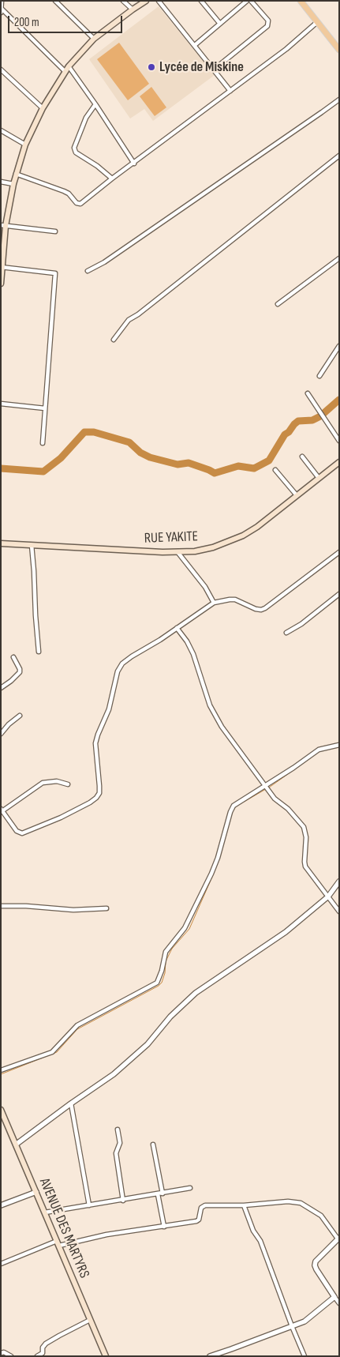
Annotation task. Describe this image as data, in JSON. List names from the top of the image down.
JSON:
{
  "streets": {
    "main road": ["RUE YAKITE", "AVENUE DES MARTYRS"]
  },
  "places": ["Lycée de Miskine"],
  "scale_bar": "200 m"
}
